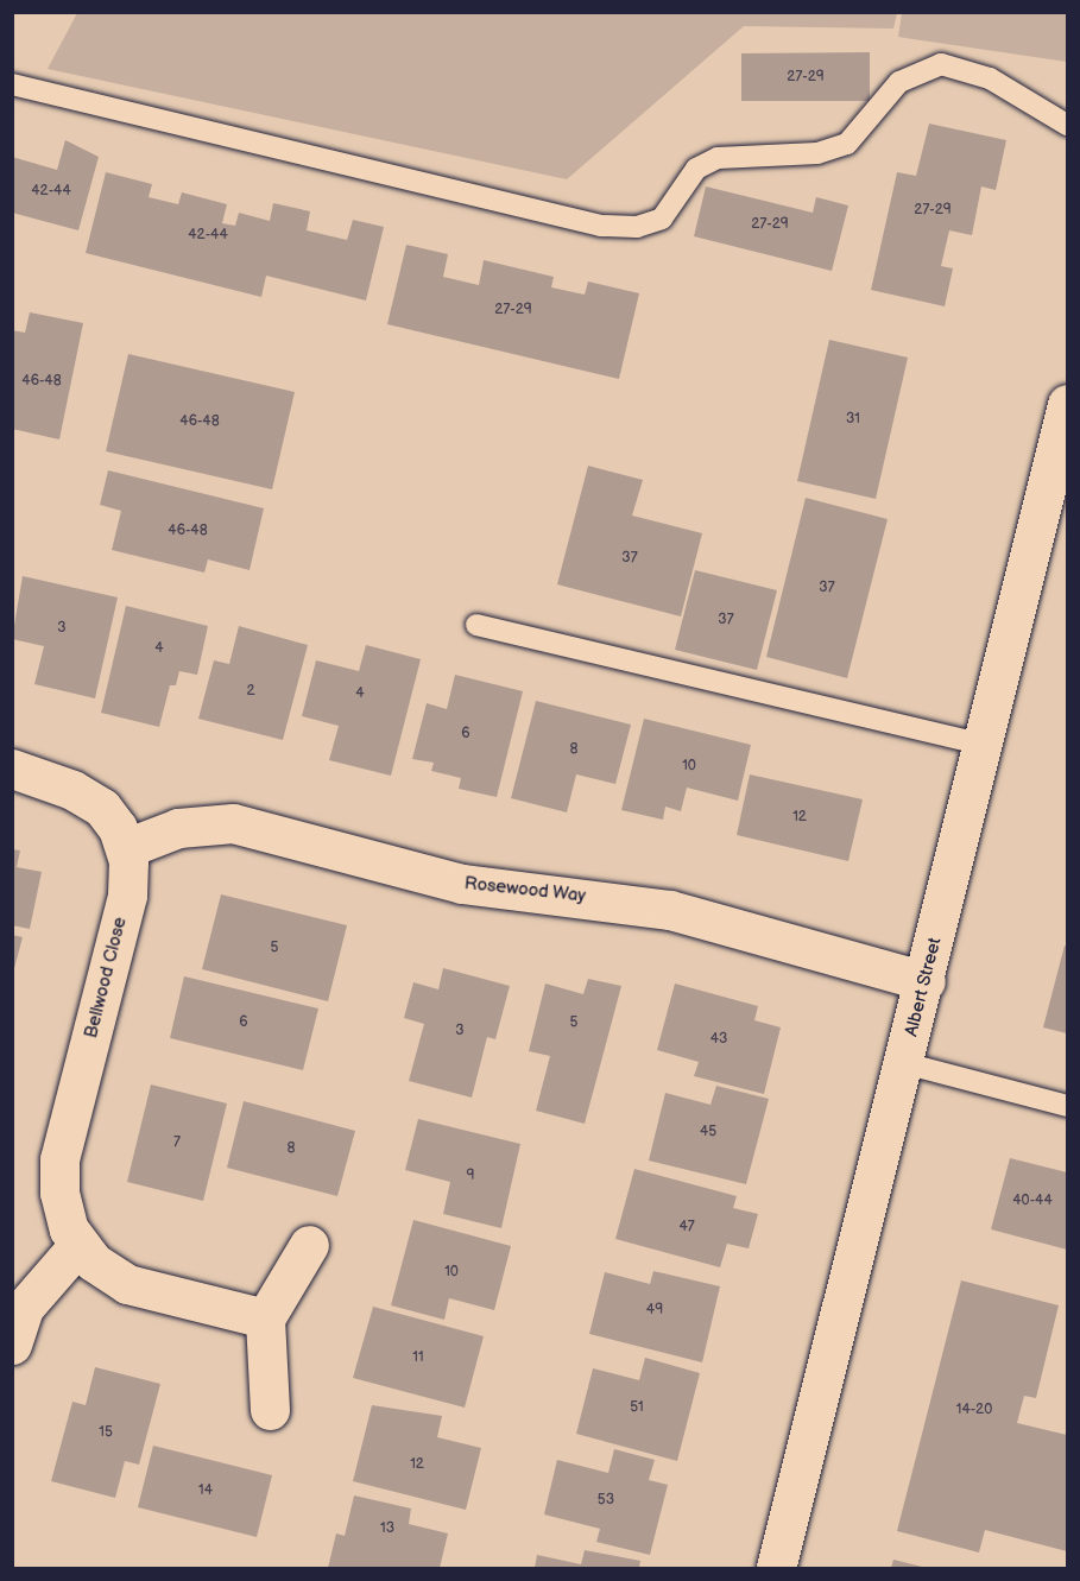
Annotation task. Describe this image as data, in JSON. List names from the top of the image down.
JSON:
{
  "streets": {
    "street": ["Rosewood Way", "Bellwood Close", "Albert Street"]
  },
  "crossings": [
    ["Rosewood Way", "Bellwood Close"],
    ["Rosewood Way", "Albert Street"]
  ],
  "house_numbers": [
    "27-29",
    "42-44",
    "27-29",
    "27-29",
    "42-44",
    "27-29",
    "46-48",
    "31",
    "46-48",
    "46-48",
    "37",
    "37",
    "37",
    "3",
    "4",
    "2",
    "4",
    "6",
    "8",
    "10",
    "12",
    "5",
    "6",
    "5",
    "3",
    "43",
    "45",
    "7",
    "8",
    "9",
    "40-44",
    "47",
    "10",
    "49",
    "11",
    "51",
    "14-20",
    "15",
    "12",
    "14",
    "53",
    "13"
  ]
}
